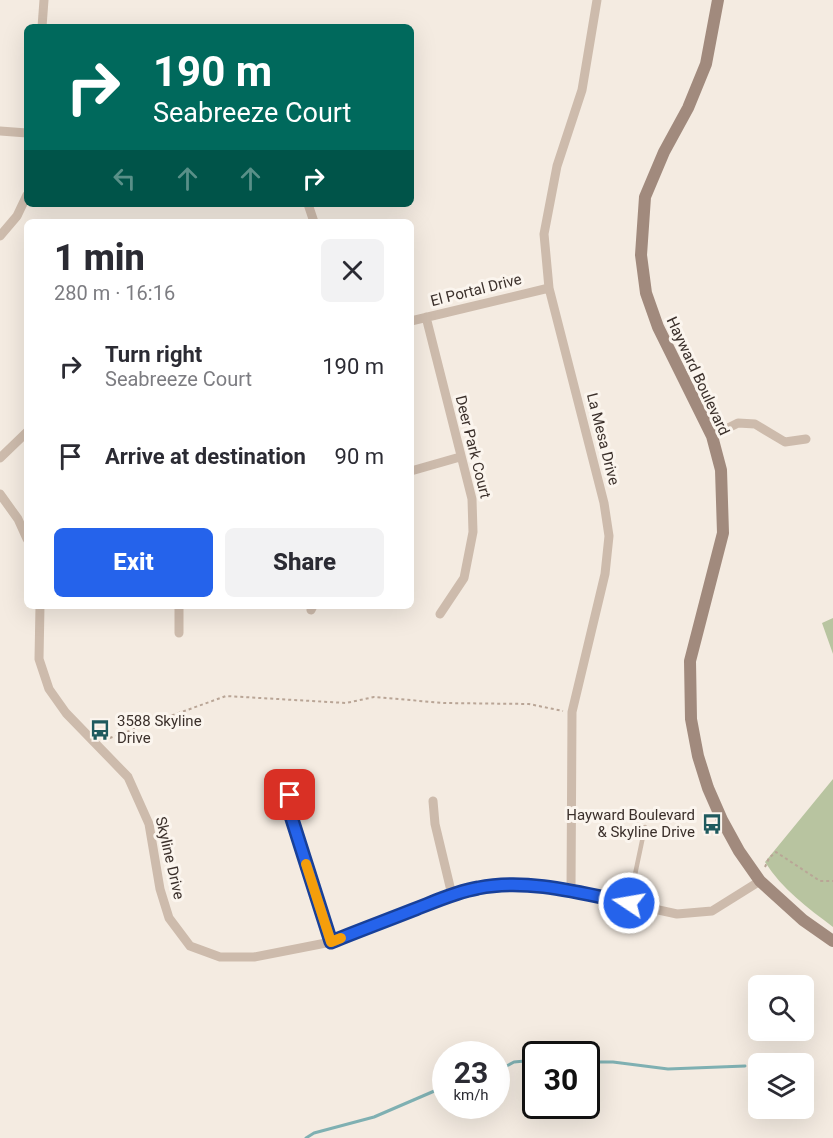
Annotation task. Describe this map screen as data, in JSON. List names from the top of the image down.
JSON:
{
  "streets": {
    "main road": ["Hayward Boulevard"],
    "street": [
      "El Portal Drive",
      "La Mesa Drive",
      "Deer Park Court",
      "Skyline Drive"
    ]
  },
  "crossings": [
    ["El Portal Drive", "La Mesa Drive"],
    ["El Portal Drive", "Deer Park Court"],
    ["Hayward Boulevard", "Skyline Drive"],
    ["La Mesa Drive", "Skyline Drive"]
  ],
  "places": {
    "bus stop": ["3588 Skyline Drive", "Hayward Boulevard & Skyline Drive"]
  },
  "page": {
    "turn": ["190 m", "Seabreeze Court"],
    "heading": ["1 min", "280 m · 16:16"],
    "list": [
      {
        "name": "Turn right",
        "note": "Seabreeze Court",
        "value": "190 m"
      },
      {
        "name": "Arrive at destination",
        "value": "90 m"
      }
    ],
    "buttons": ["Exit", "Share"],
    "speed": "23 km/h",
    "limit": "30"
  }
}
